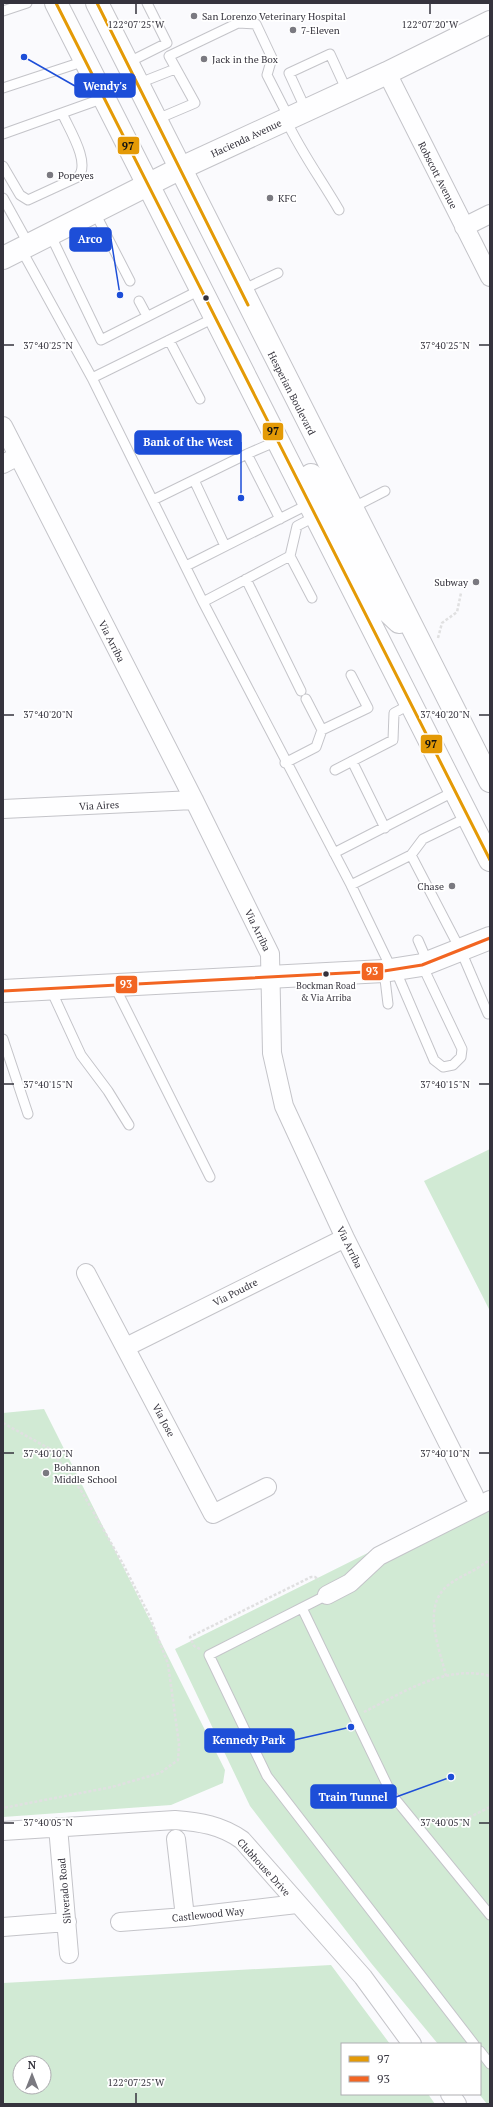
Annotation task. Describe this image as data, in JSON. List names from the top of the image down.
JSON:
{
  "streets": {
    "main road": ["Hacienda Avenue", "Hesperian Boulevard"],
    "street": [
      "Robscott Avenue",
      "Via Arriba",
      "Via Aires",
      "Via Poudre",
      "Via Jose",
      "Clubhouse Drive",
      "Silverado Road",
      "Castlewood Way"
    ]
  },
  "crossings": [
    ["Hacienda Avenue", "Robscott Avenue"],
    ["Hacienda Avenue", "Hesperian Boulevard"],
    ["Via Arriba", "Via Aires"],
    ["Via Arriba", "Via Poudre"],
    ["Via Poudre", "Via Jose"],
    ["Clubhouse Drive", "Silverado Road"],
    ["Clubhouse Drive", "Castlewood Way"]
  ],
  "places": [
    "San Lorenzo Veterinary Hospital",
    "7-Eleven",
    "Wendy's",
    "Jack in the Box",
    "Popeyes",
    "KFC",
    "Arco",
    "Bank of the West",
    "Subway",
    "Chase",
    "Bockman Road & Via Arriba",
    "Bohannon Middle School",
    "Kennedy Park",
    "Train Tunnel"
  ],
  "lines": ["transit line 97", "transit line 93"],
  "legend": ["97", "93"],
  "north": "top",
  "coordinates": [
    "122°07'25\"W",
    "122°07'20\"W",
    "37°40'25\"N",
    "37°40'20\"N",
    "37°40'15\"N",
    "37°40'10\"N",
    "37°40'05\"N"
  ]
}
